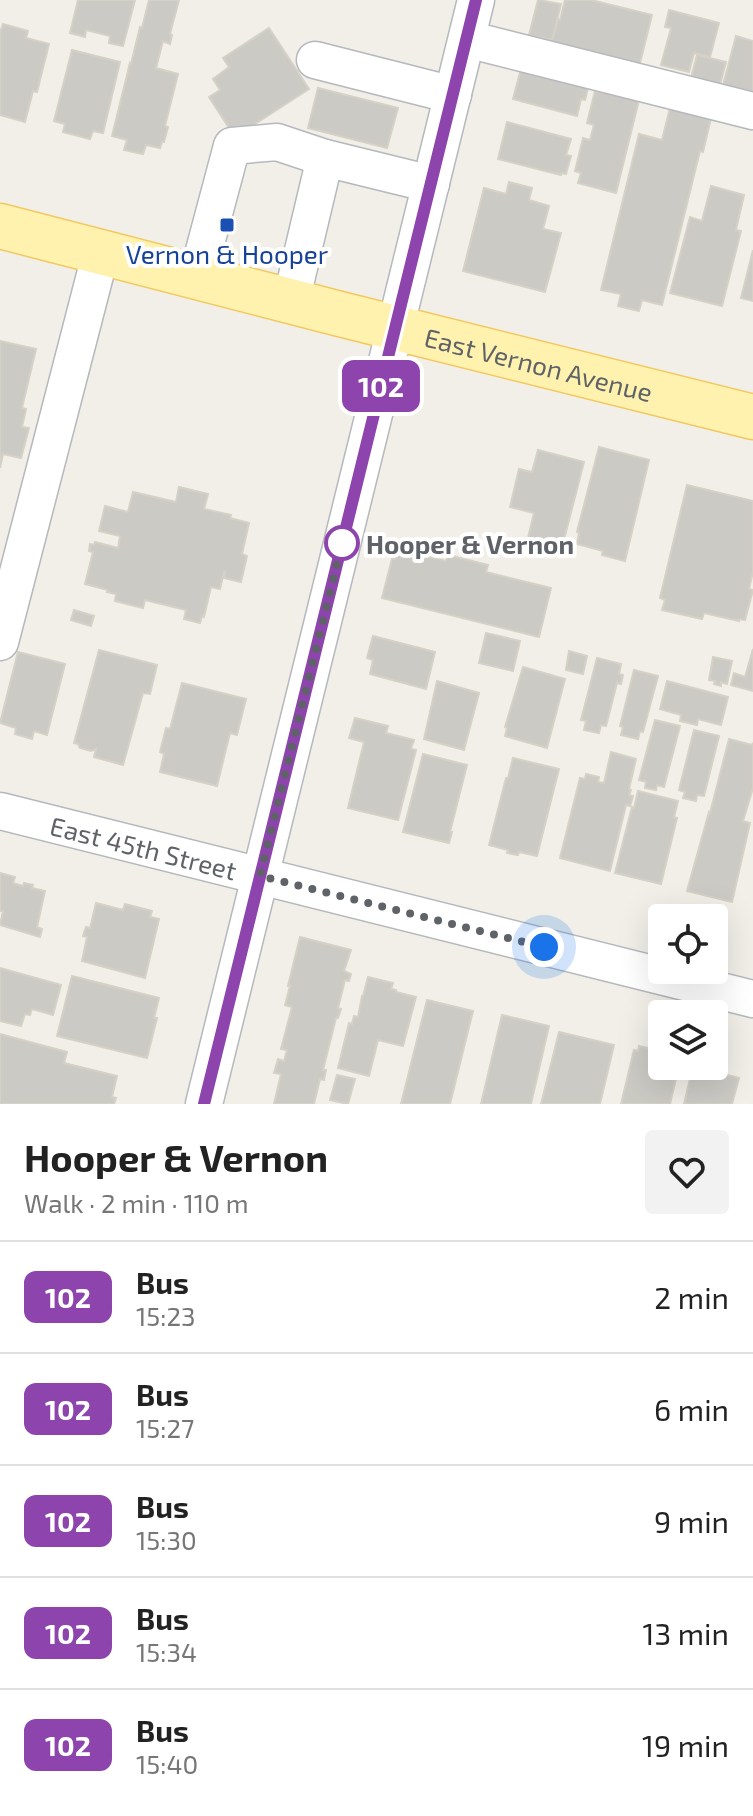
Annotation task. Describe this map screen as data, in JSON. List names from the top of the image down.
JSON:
{
  "streets": {
    "main road": ["East Vernon Avenue"],
    "street": ["East 45th Street"]
  },
  "places": {
    "transit": ["Vernon & Hooper"],
    "other": ["Hooper & Vernon"]
  },
  "lines": ["bus line 102"],
  "page": {
    "on_map": "102",
    "heading": ["Hooper & Vernon", "Walk · 2 min · 110 m"],
    "list": [
      {
        "mark": "102",
        "name": "Bus",
        "note": "15:23",
        "value": "2 min"
      },
      {
        "mark": "102",
        "name": "Bus",
        "note": "15:27",
        "value": "6 min"
      },
      {
        "mark": "102",
        "name": "Bus",
        "note": "15:30",
        "value": "9 min"
      },
      {
        "mark": "102",
        "name": "Bus",
        "note": "15:34",
        "value": "13 min"
      },
      {
        "mark": "102",
        "name": "Bus",
        "note": "15:40",
        "value": "19 min"
      }
    ]
  }
}
